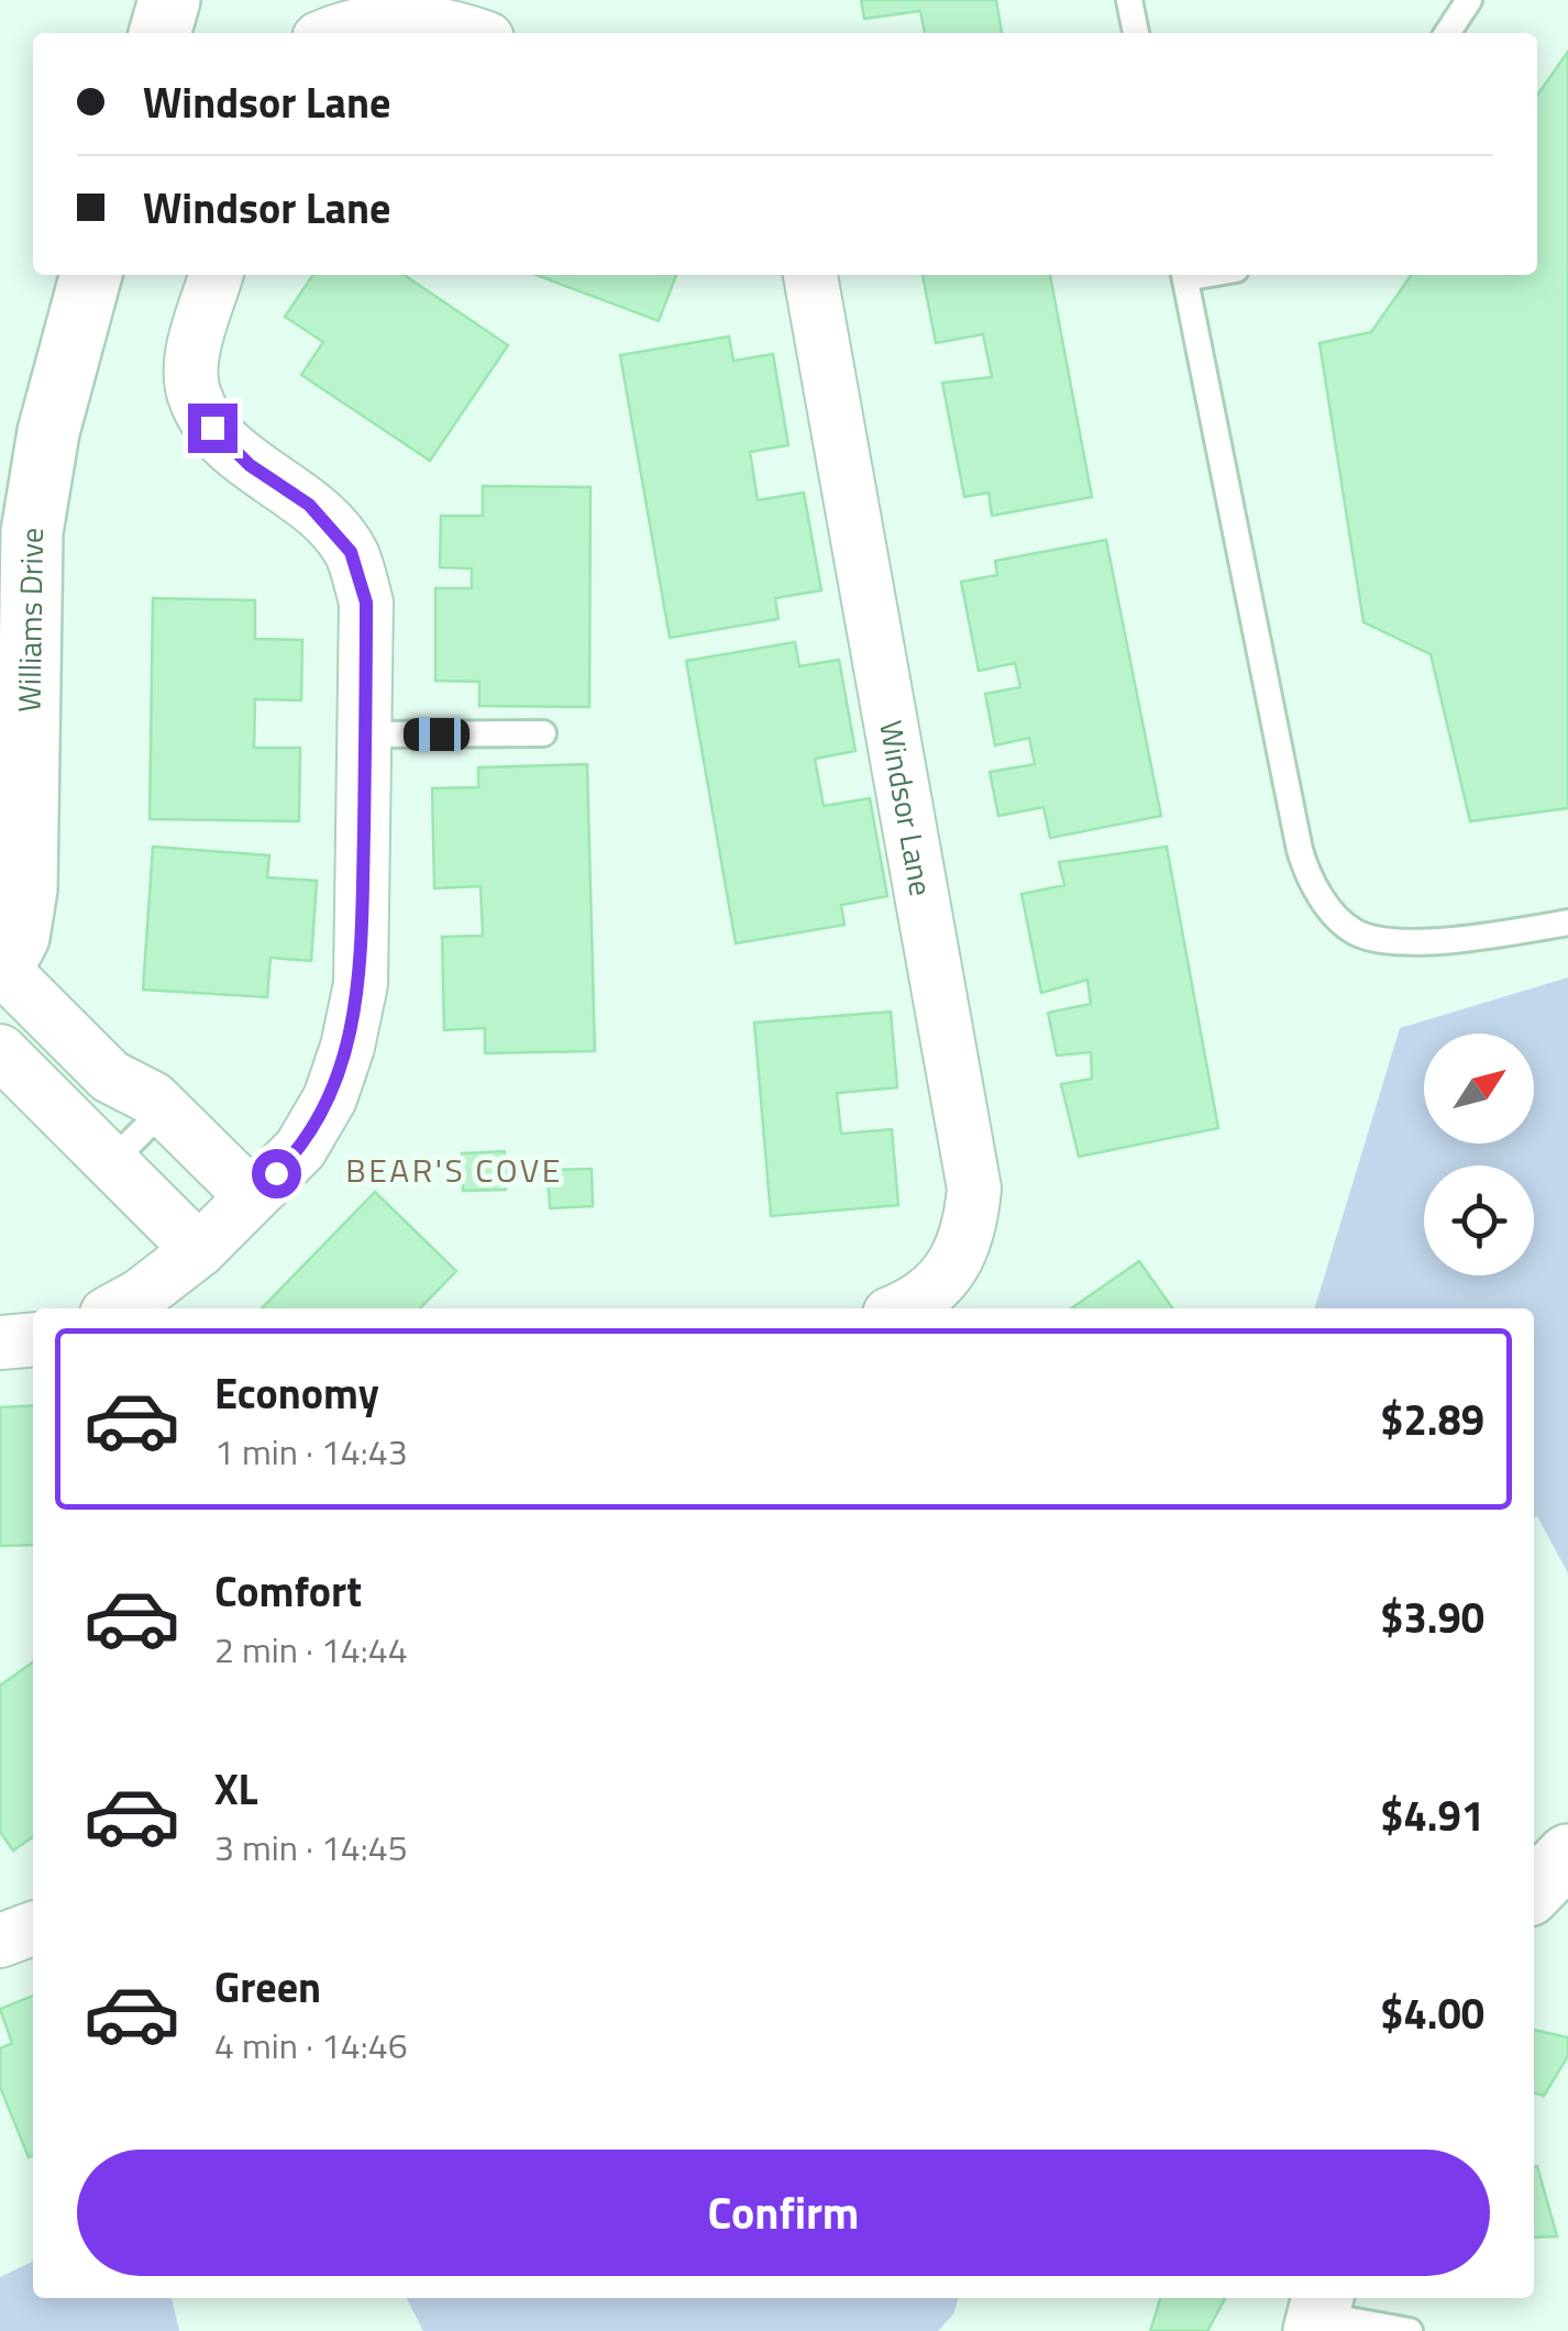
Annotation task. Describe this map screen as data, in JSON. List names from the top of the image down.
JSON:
{
  "streets": {
    "street": ["Williams Drive", "Windsor Lane"]
  },
  "districts": ["BEAR'S COVE"],
  "north": "top right",
  "page": {
    "banner": ["Windsor Lane", "Windsor Lane"],
    "list": [
      {
        "name": "Economy",
        "note": "1 min · 14:43",
        "value": "$2.89"
      },
      {
        "name": "Comfort",
        "note": "2 min · 14:44",
        "value": "$3.90"
      },
      {
        "name": "XL",
        "note": "3 min · 14:45",
        "value": "$4.91"
      },
      {
        "name": "Green",
        "note": "4 min · 14:46",
        "value": "$4.00"
      }
    ],
    "buttons": "Confirm"
  }
}
